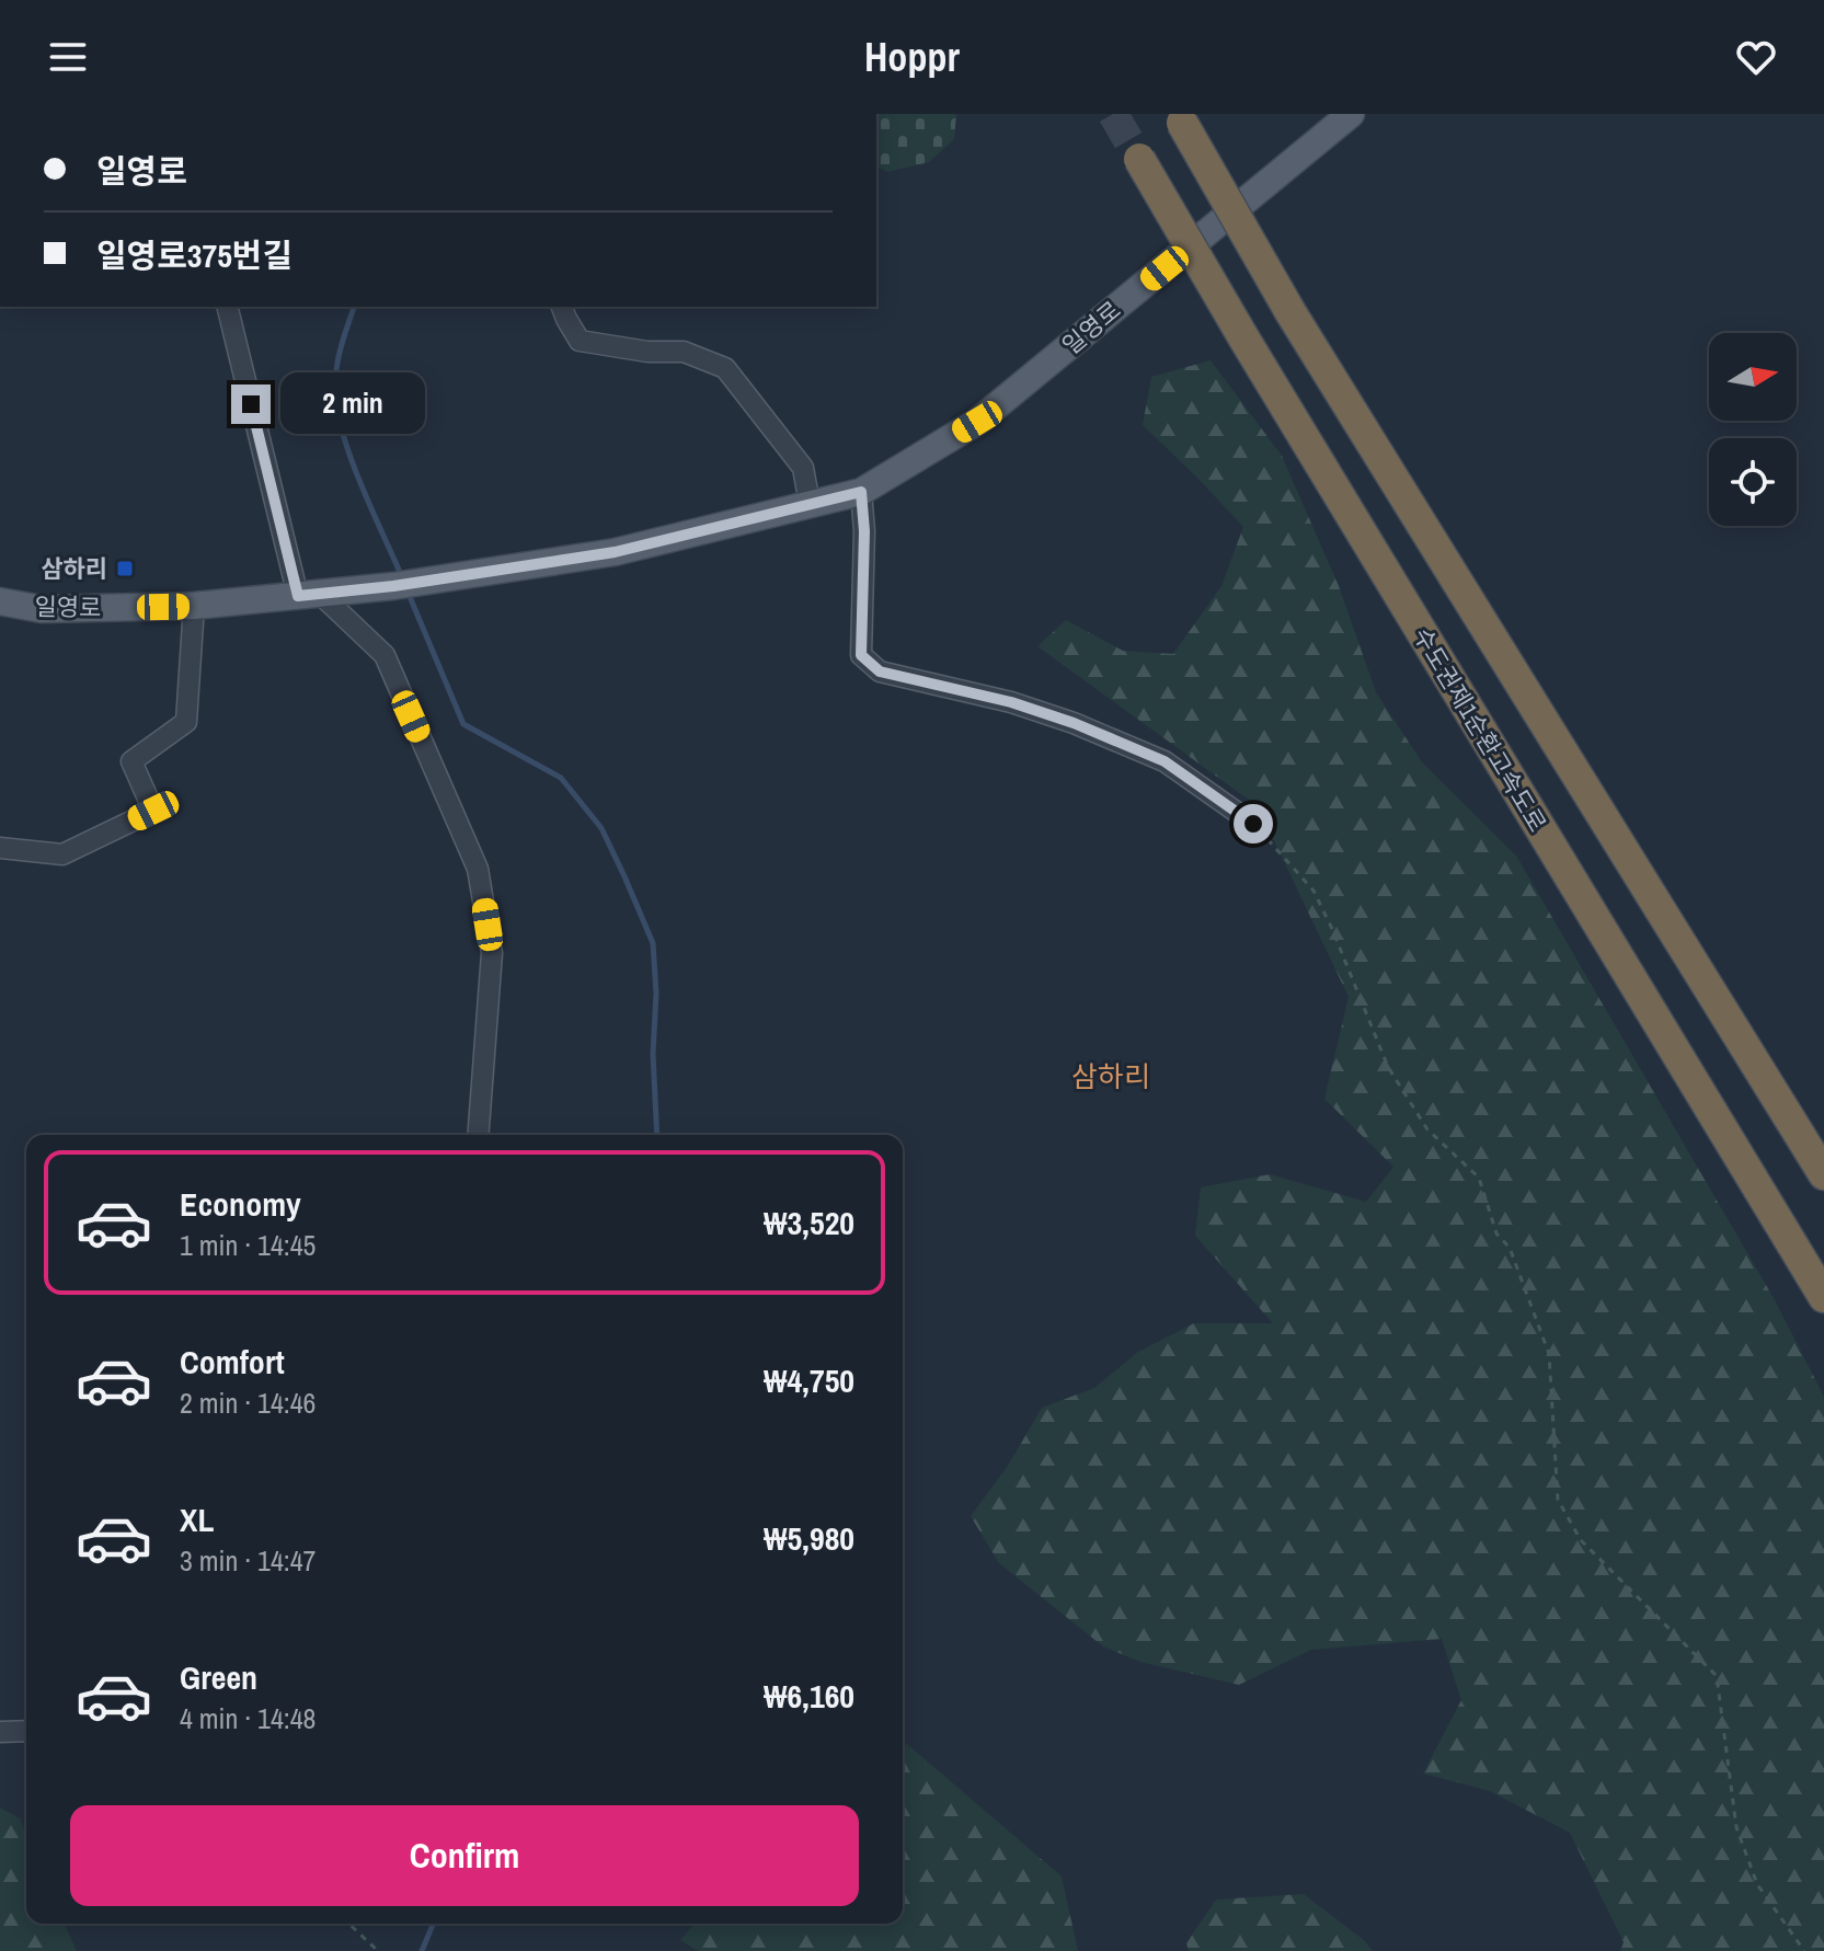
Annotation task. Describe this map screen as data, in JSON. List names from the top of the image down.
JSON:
{
  "streets": {
    "highway": ["수도권제1순환고속도로"],
    "main road": ["일영로"]
  },
  "districts": ["삼하리"],
  "places": {
    "transit": ["삼하리"]
  },
  "north": "right",
  "page": {
    "header": "Hoppr",
    "banner": ["일영로", "일영로375번길"],
    "bubble": "2 min",
    "list": [
      {
        "name": "Economy",
        "note": "1 min · 14:45",
        "value": "₩3,520"
      },
      {
        "name": "Comfort",
        "note": "2 min · 14:46",
        "value": "₩4,750"
      },
      {
        "name": "XL",
        "note": "3 min · 14:47",
        "value": "₩5,980"
      },
      {
        "name": "Green",
        "note": "4 min · 14:48",
        "value": "₩6,160"
      }
    ],
    "buttons": "Confirm"
  }
}
